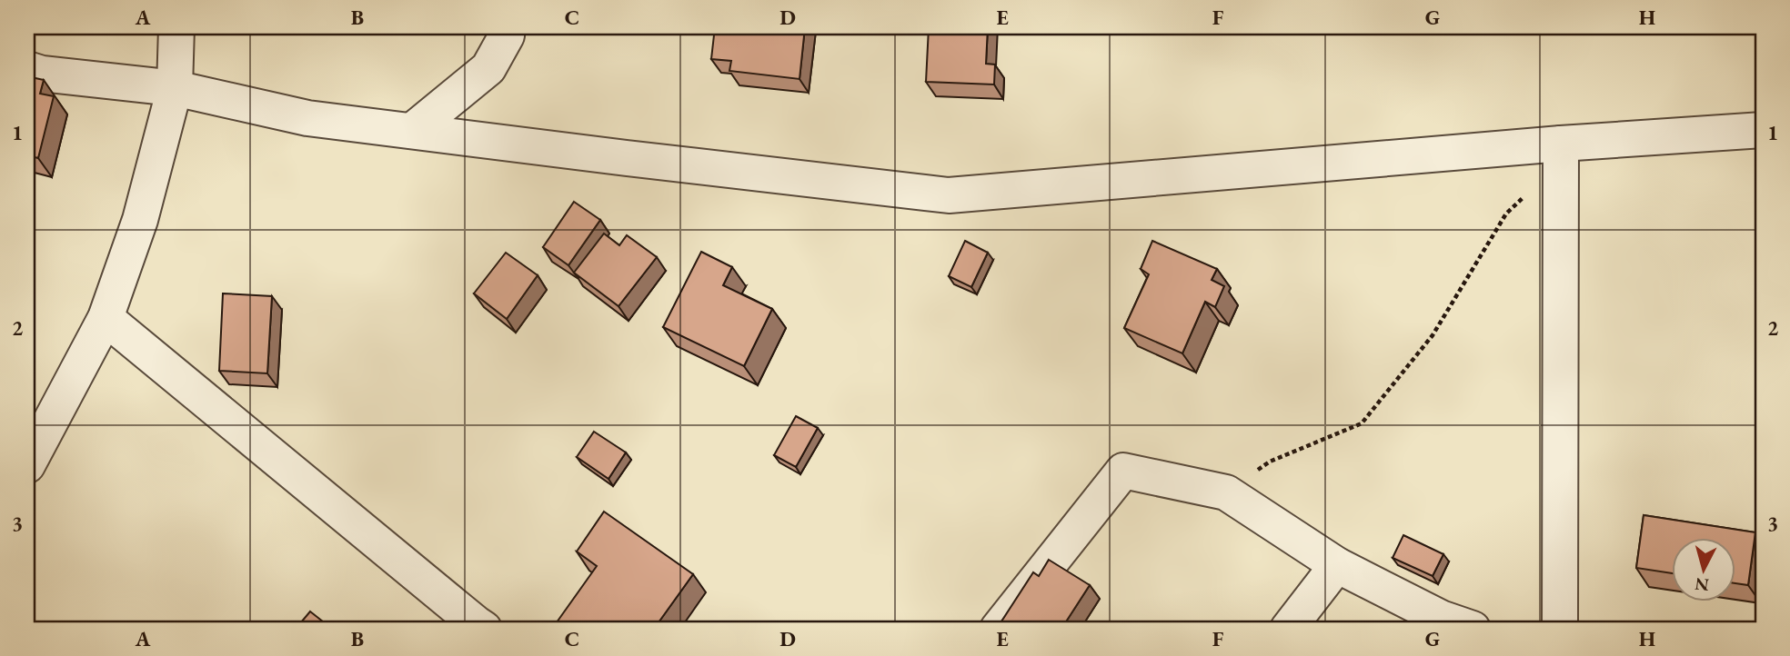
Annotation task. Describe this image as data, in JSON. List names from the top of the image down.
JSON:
{
  "north": "bottom",
  "grid": {
    "columns": [
      "A",
      "B",
      "C",
      "D",
      "E",
      "F",
      "G",
      "H"
    ],
    "rows": ["1", "2", "3"]
  }
}
